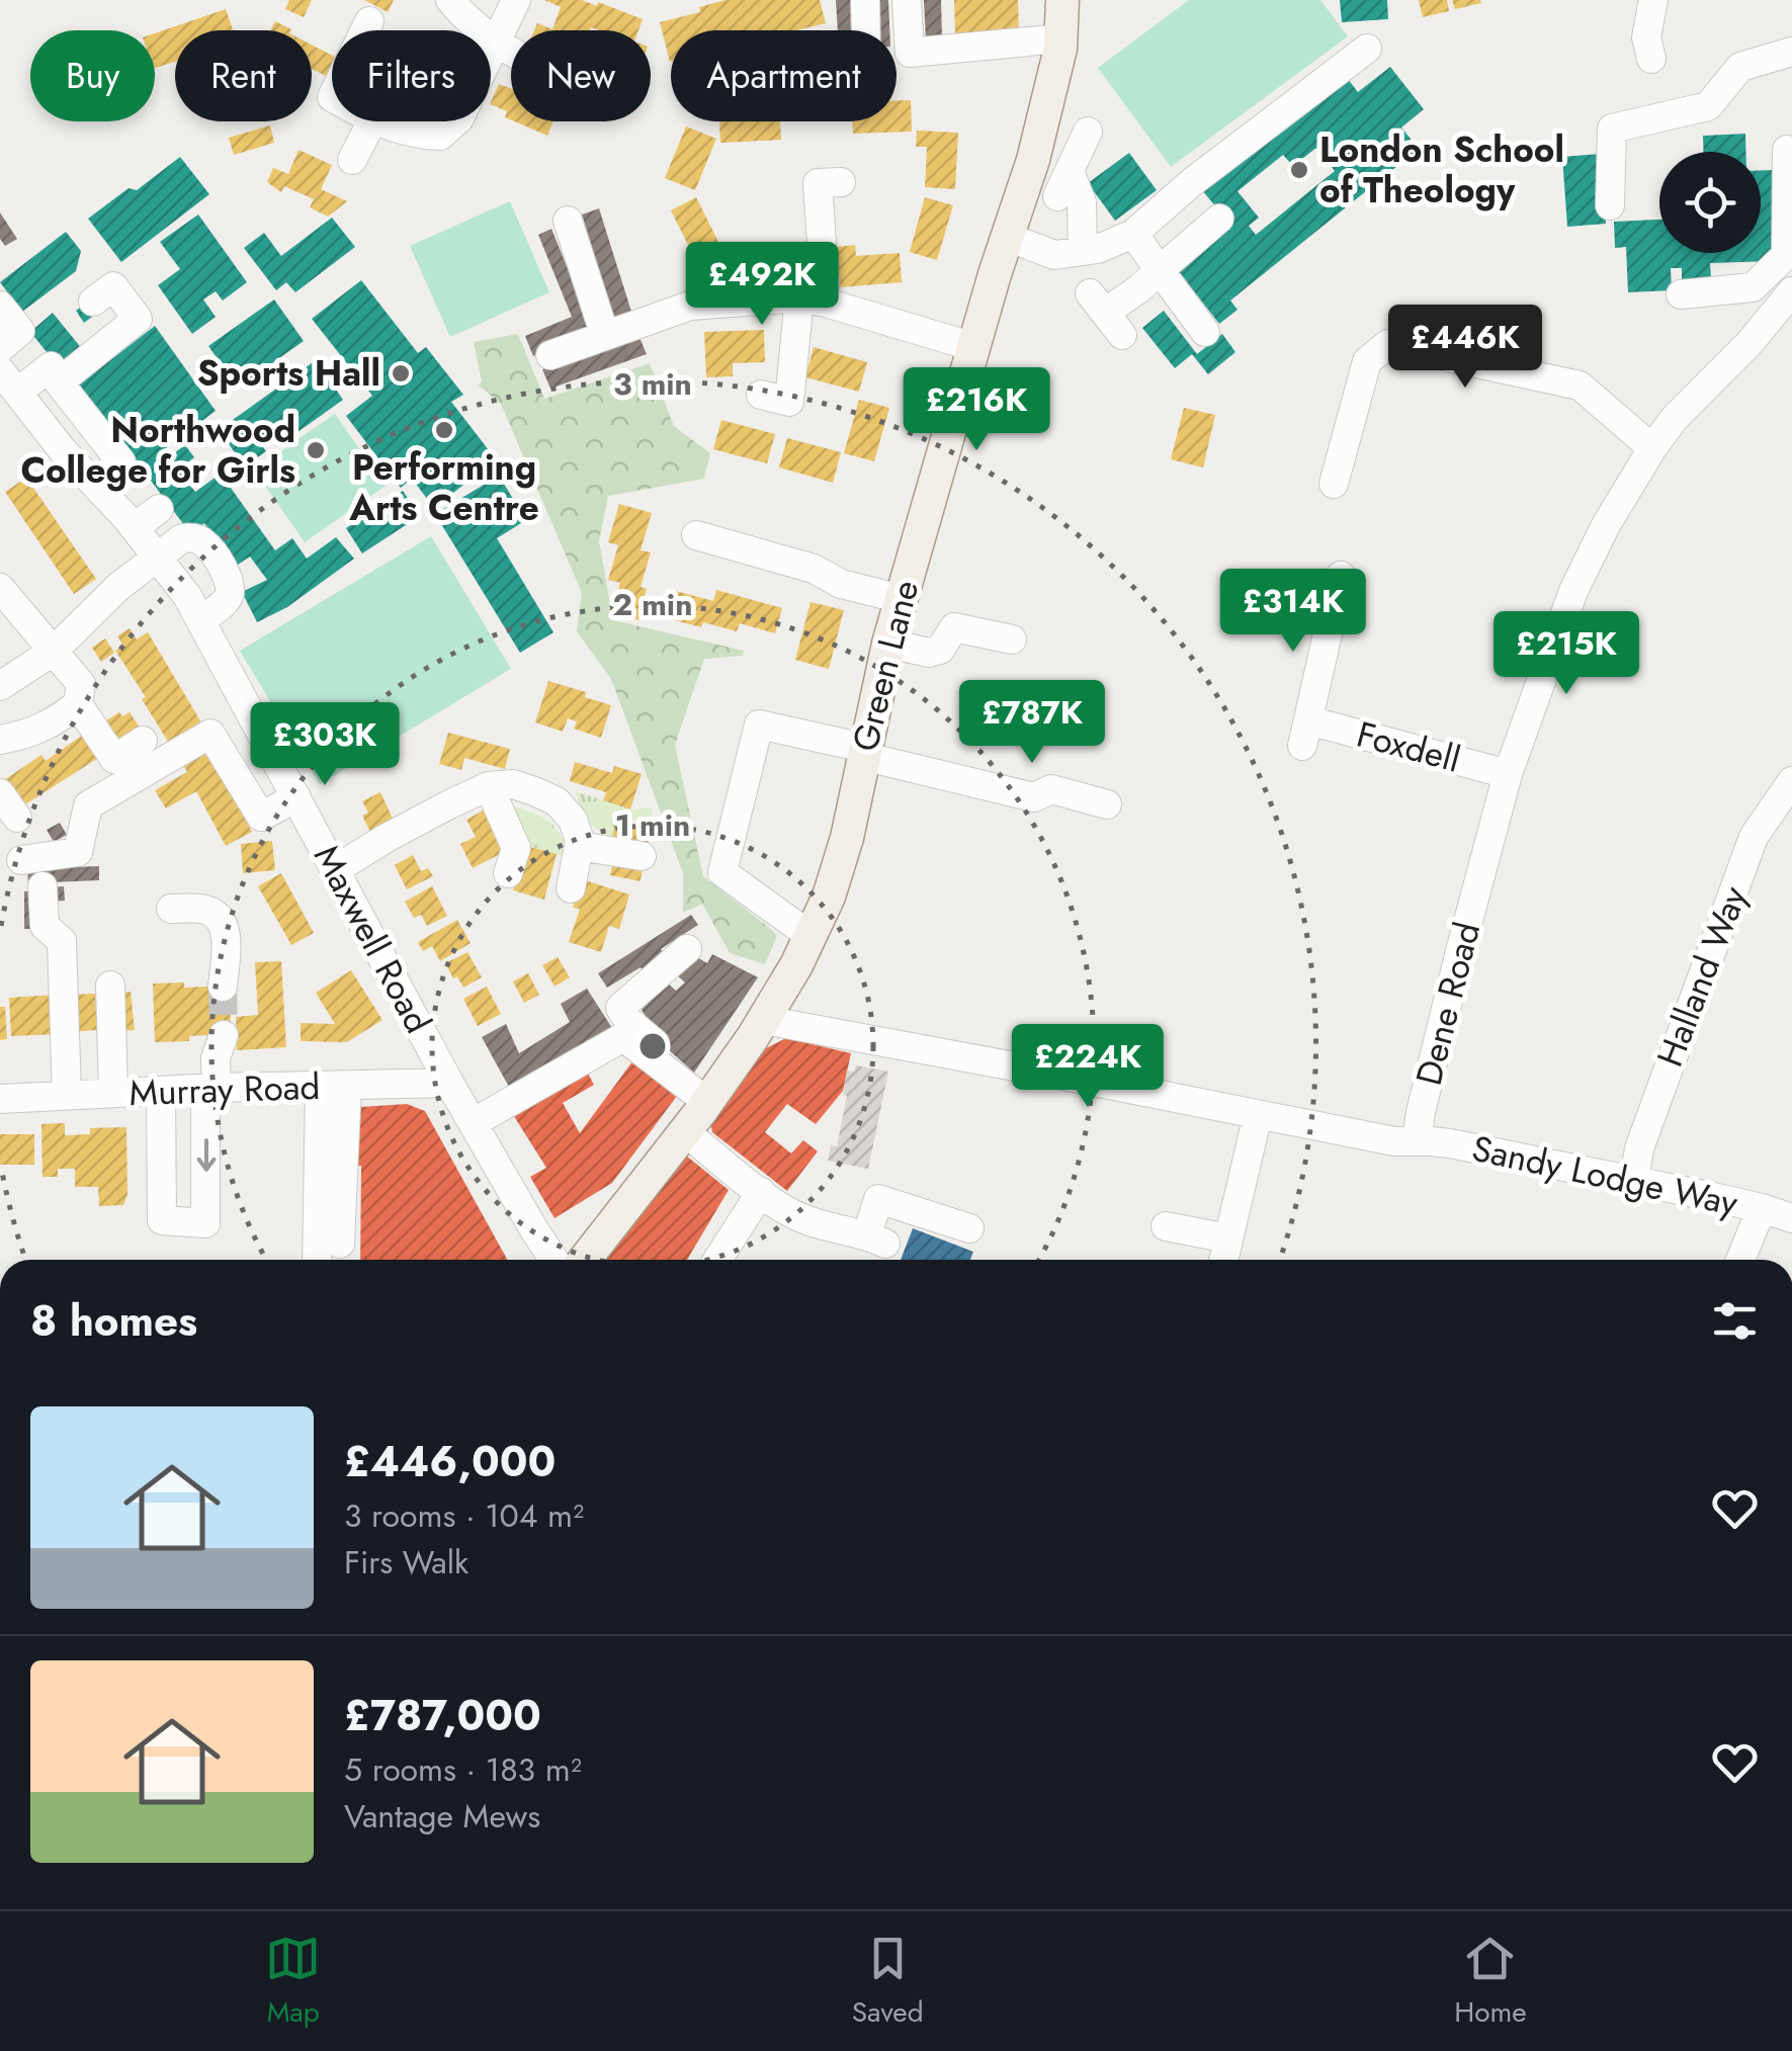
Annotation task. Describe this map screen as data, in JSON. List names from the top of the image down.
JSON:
{
  "streets": {
    "main road": ["Green Lane"],
    "street": [
      "Foxdell",
      "Maxwell Road",
      "Halland Way",
      "Dene Road",
      "Murray Road",
      "Sandy Lodge Way"
    ]
  },
  "crossings": [
    ["Foxdell", "Dene Road"],
    ["Maxwell Road", "Murray Road"],
    ["Halland Way", "Sandy Lodge Way"],
    ["Dene Road", "Sandy Lodge Way"]
  ],
  "places": [
    "London School of Theology",
    "Sports Hall",
    "Performing Arts Centre",
    "Northwood College for Girls"
  ],
  "page": {
    "chip": [
      "Buy",
      "Rent",
      "Filters",
      "New",
      "Apartment"
    ],
    "price": [
      "£492K",
      "£446K",
      "£216K",
      "£314K",
      "£215K",
      "£787K",
      "£303K",
      "£224K"
    ],
    "heading": "8 homes",
    "list": [
      {
        "name": "£446,000",
        "note": "3 rooms · 104 m² · Firs Walk"
      },
      {
        "name": "£787,000",
        "note": "5 rooms · 183 m² · Vantage Mews"
      }
    ],
    "tabs": ["Map", "Saved", "Home"]
  },
  "rings": ["3 min", "2 min", "1 min"]
}
